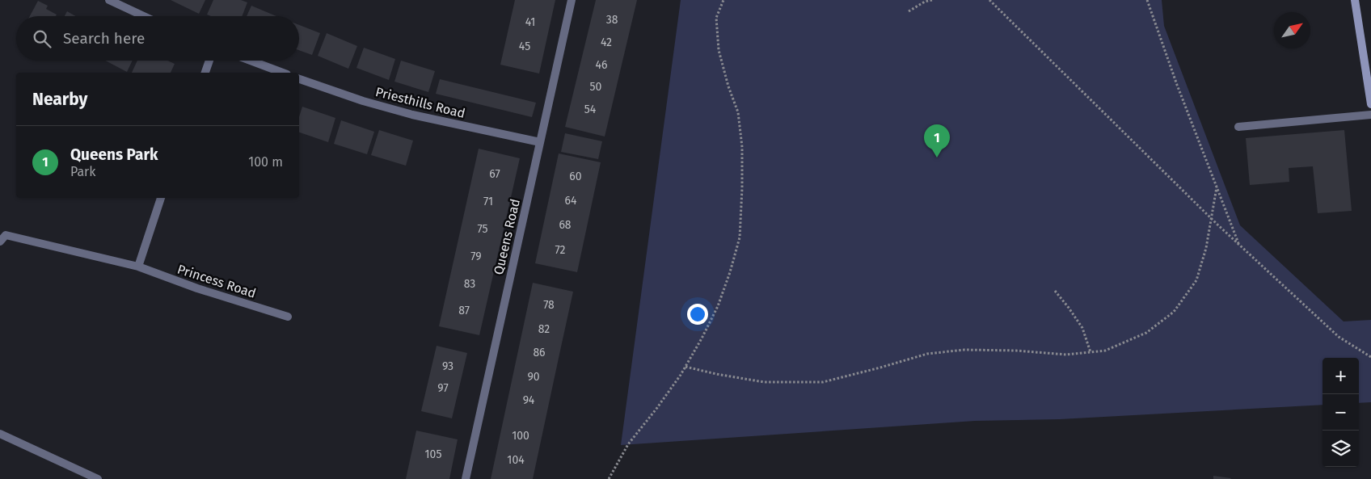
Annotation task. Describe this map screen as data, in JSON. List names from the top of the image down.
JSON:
{
  "streets": {
    "street": ["Priesthills Road", "Queens Road", "Princess Road"]
  },
  "crossings": [
    ["Priesthills Road", "Queens Road"]
  ],
  "house_numbers": [
    "38",
    "41",
    "42",
    "45",
    "46",
    "50",
    "54",
    "67",
    "60",
    "64",
    "71",
    "68",
    "75",
    "72",
    "79",
    "83",
    "78",
    "87",
    "82",
    "86",
    "93",
    "90",
    "97",
    "94",
    "100",
    "105",
    "104"
  ],
  "north": "top right",
  "page": {
    "search": "Search here",
    "heading": "Nearby",
    "pins": "1",
    "list": [
      {
        "mark": "1",
        "name": "Queens Park",
        "note": "Park",
        "value": "100 m"
      }
    ],
    "map_buttons": ["+", "−"]
  }
}
